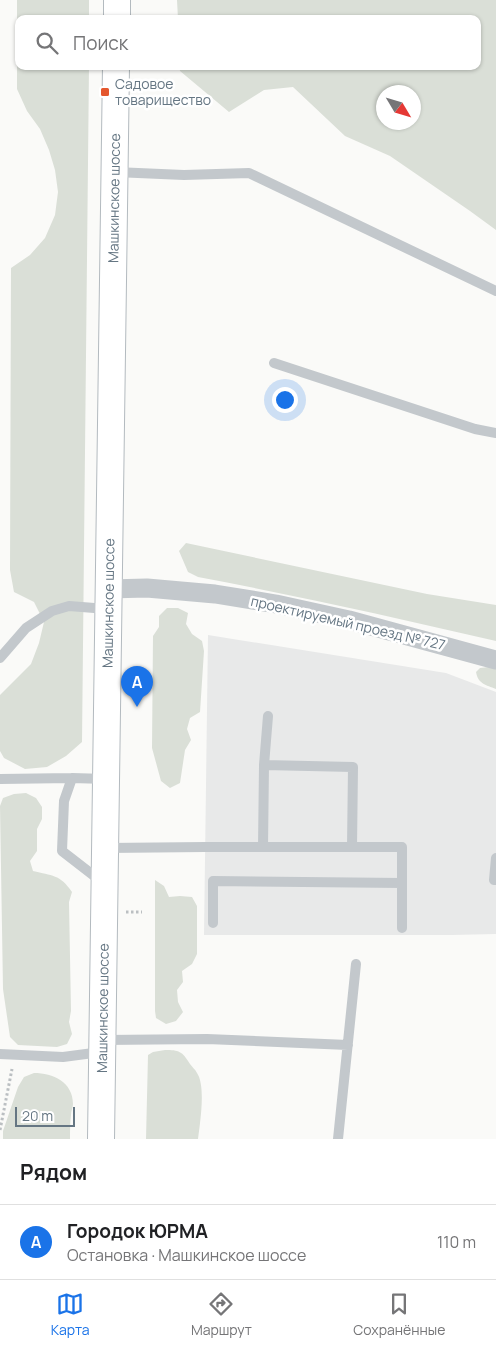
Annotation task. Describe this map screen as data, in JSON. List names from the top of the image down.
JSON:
{
  "streets": {
    "main road": ["Машкинское шоссе"],
    "street": ["проектируемый проезд № 727"]
  },
  "crossings": [
    ["Машкинское шоссе", "проектируемый проезд № 727"]
  ],
  "places": {
    "transit": ["Садовое товарищество"]
  },
  "scale_bar": "20 m",
  "north": "bottom right",
  "page": {
    "search": "Поиск",
    "pins": "A",
    "scale": "20 m",
    "heading": "Рядом",
    "list": [
      {
        "mark": "A",
        "name": "Городок ЮРМА",
        "note": "Остановка · Машкинское шоссе",
        "value": "110 m"
      }
    ],
    "nav": ["Карта", "Маршрут", "Сохранённые"]
  }
}
